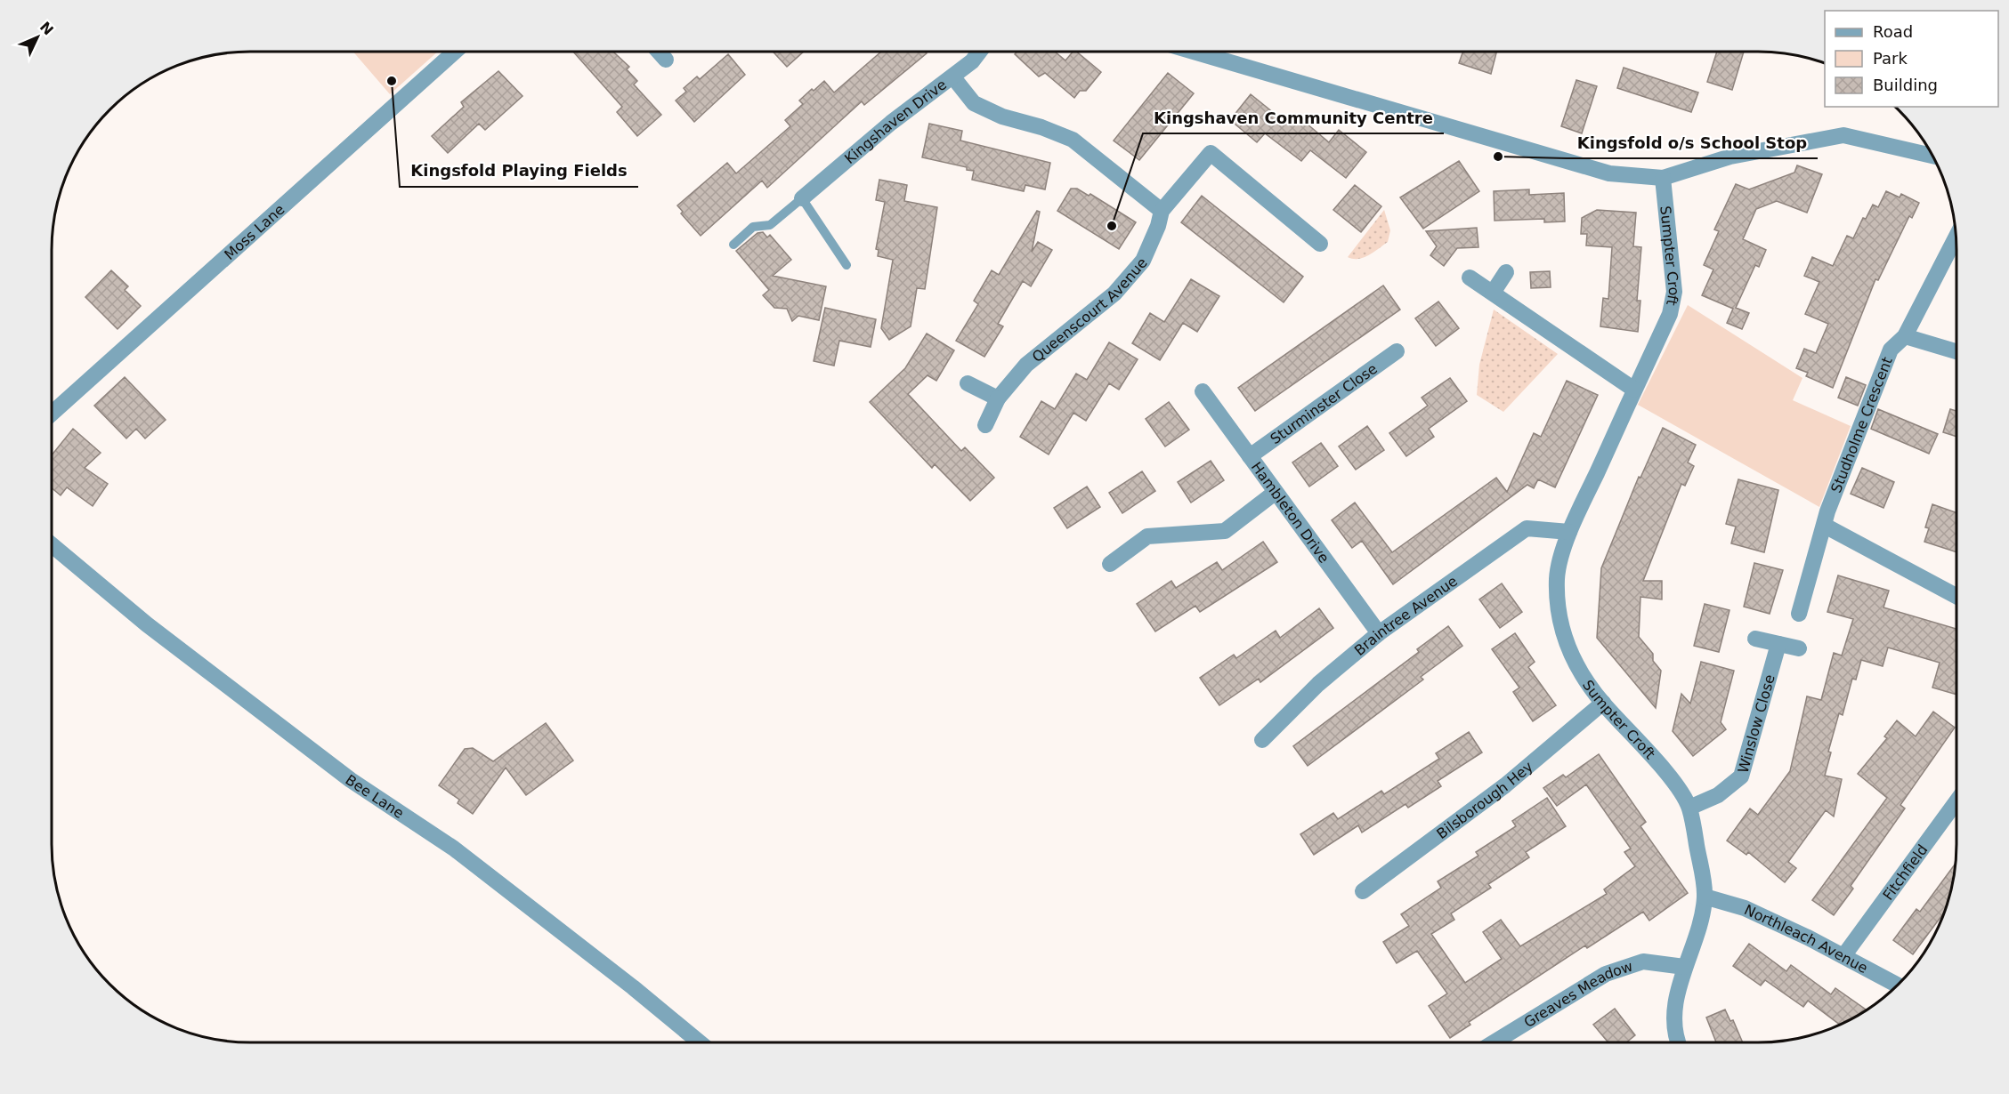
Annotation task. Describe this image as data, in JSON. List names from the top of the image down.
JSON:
{
  "streets": {
    "street": [
      "Kingshaven Drive",
      "Moss Lane",
      "Sumpter Croft",
      "Queenscourt Avenue",
      "Sturminster Close",
      "Studholme Crescent",
      "Hambleton Drive",
      "Braintree Avenue",
      "Winslow Close",
      "Bee Lane",
      "Bilsborough Hey",
      "Fitchfield",
      "Northleach Avenue",
      "Greaves Meadow"
    ]
  },
  "crossings": [
    ["Sumpter Croft", "Braintree Avenue"],
    ["Sumpter Croft", "Winslow Close"],
    ["Sumpter Croft", "Bilsborough Hey"],
    ["Sumpter Croft", "Northleach Avenue"],
    ["Sumpter Croft", "Greaves Meadow"],
    ["Sturminster Close", "Hambleton Drive"],
    ["Hambleton Drive", "Braintree Avenue"],
    ["Fitchfield", "Northleach Avenue"]
  ],
  "places": ["Kingsfold Playing Fields", "Kingsfold o/s School Stop", "Kingshaven Community Centre"],
  "legend": ["Road", "Park", "Building"],
  "north": "top right"
}
